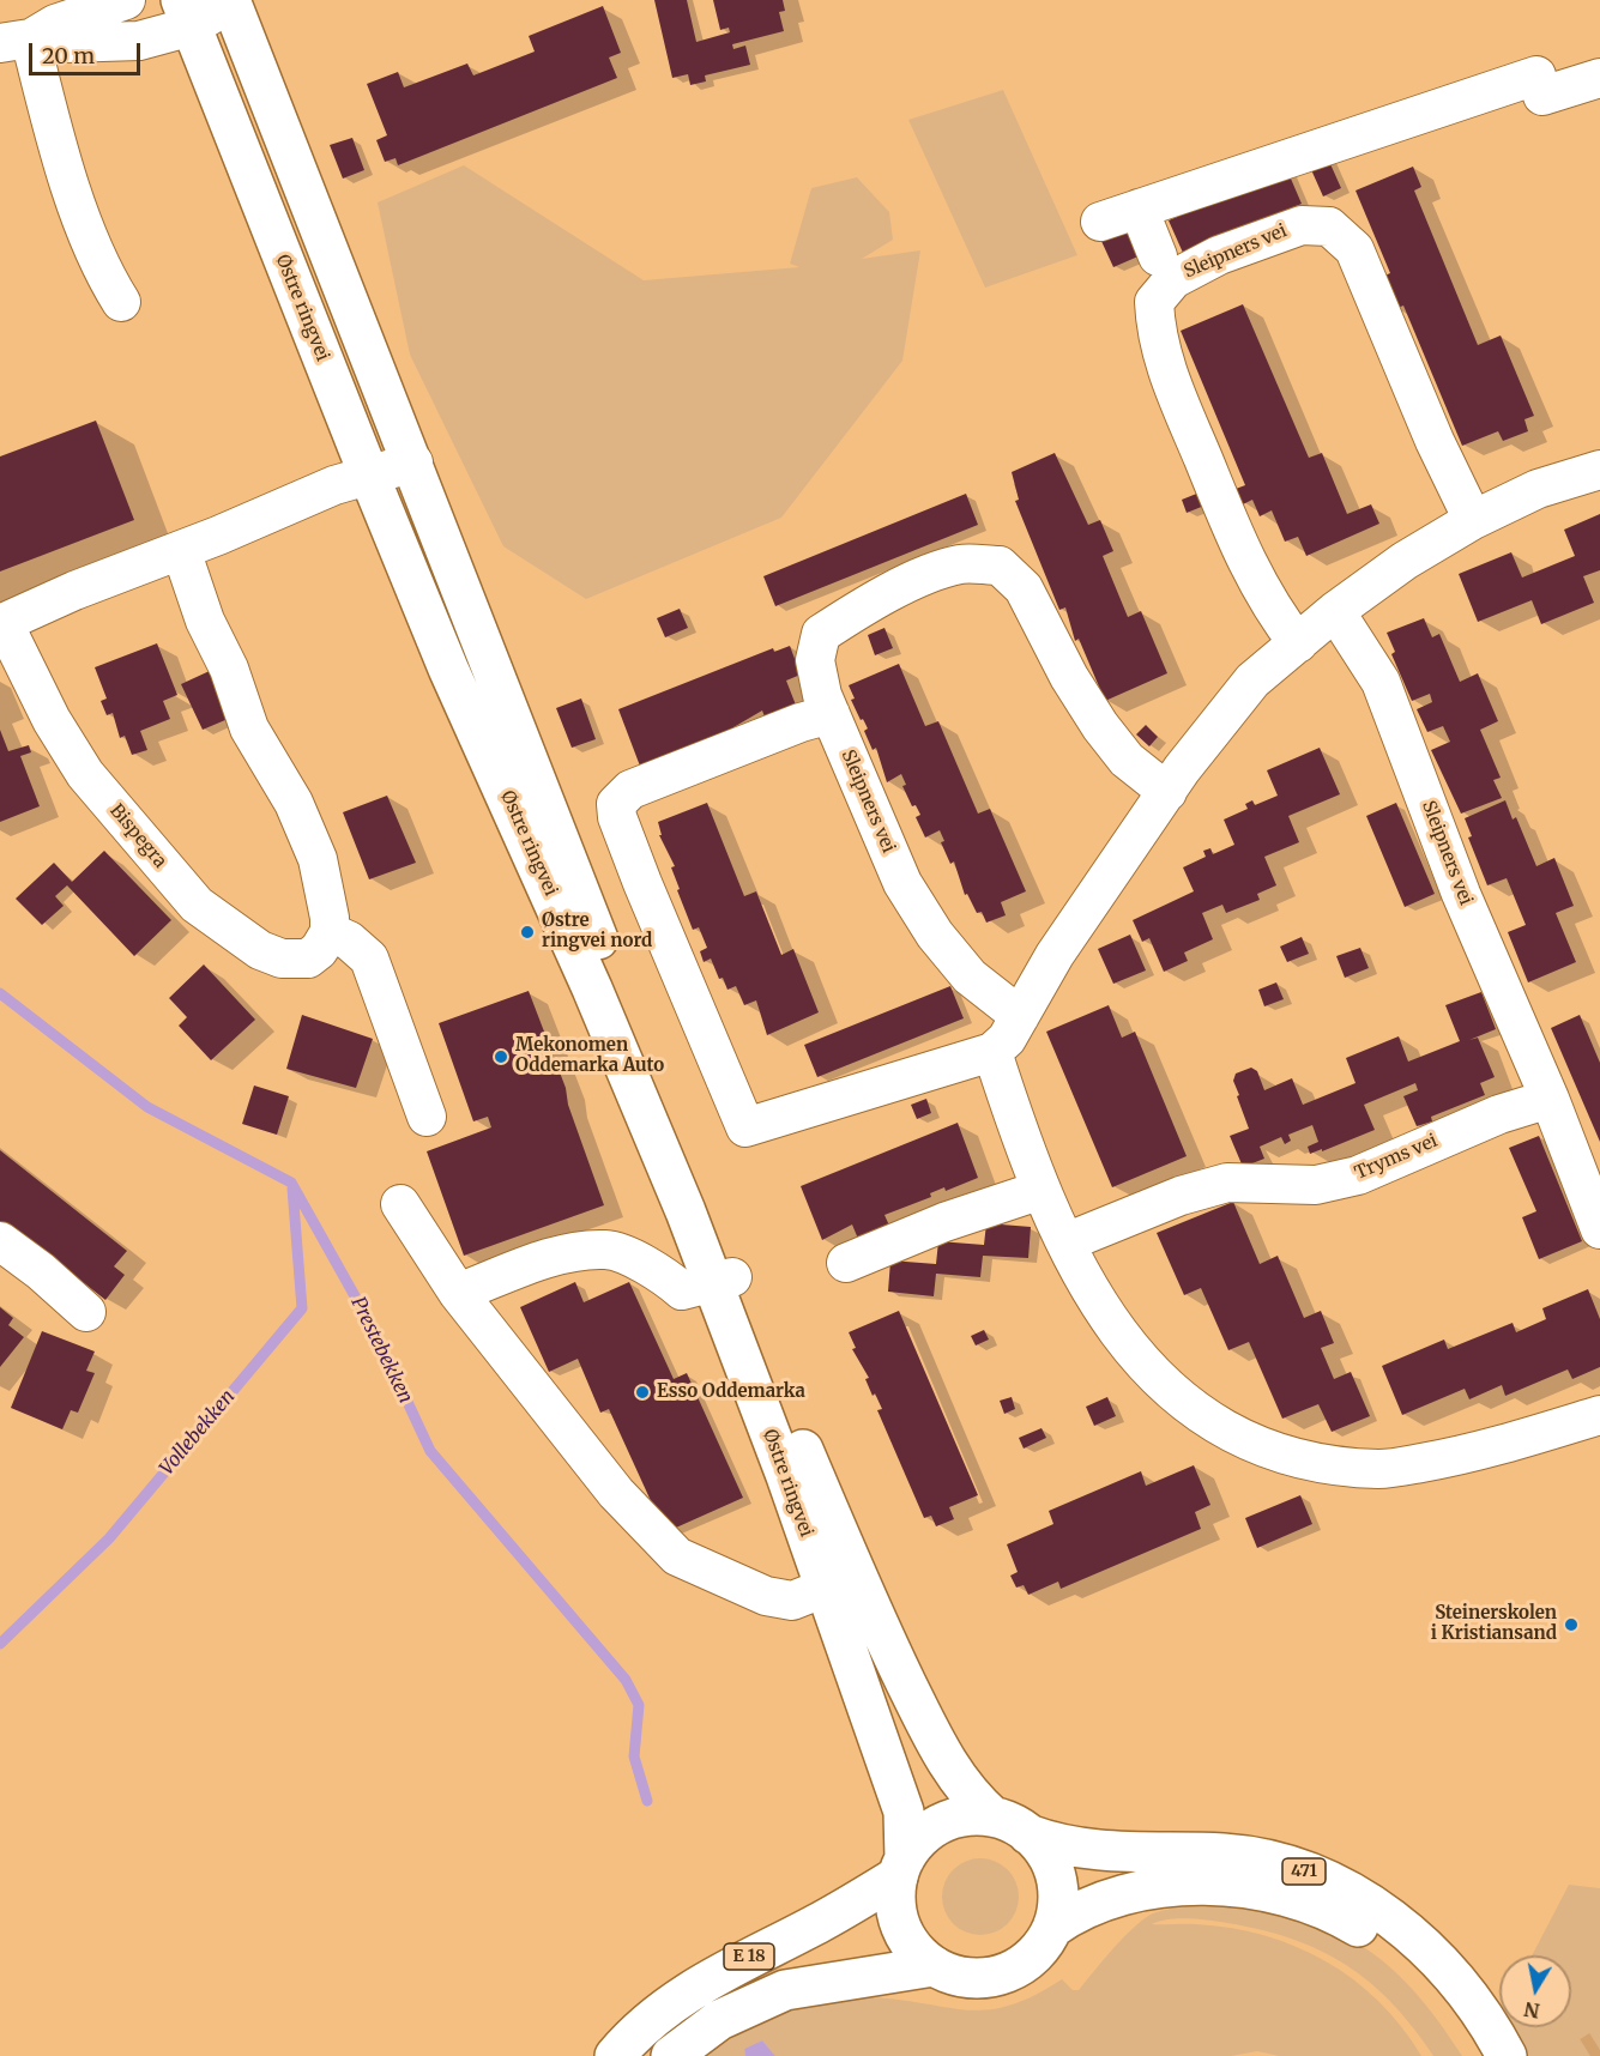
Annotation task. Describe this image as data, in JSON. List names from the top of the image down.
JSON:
{
  "streets": {
    "main road": ["Østre ringvei", "471", "E 18"],
    "street": ["Sleipners vei", "Bispegra", "Tryms vei"]
  },
  "crossings": [
    ["Sleipners vei", "Tryms vei"],
    ["Østre ringvei", "Bispegra"],
    ["Østre ringvei", "471"],
    ["Østre ringvei", "E 18"],
    ["471", "E 18"]
  ],
  "water": ["Prestebekken", "Vollebekken"],
  "places": [
    "Østre ringvei nord",
    "Mekonomen Oddemarka Auto",
    "Esso Oddemarka",
    "Steinerskolen i Kristiansand"
  ],
  "scale_bar": "20 m",
  "north": "bottom"
}
